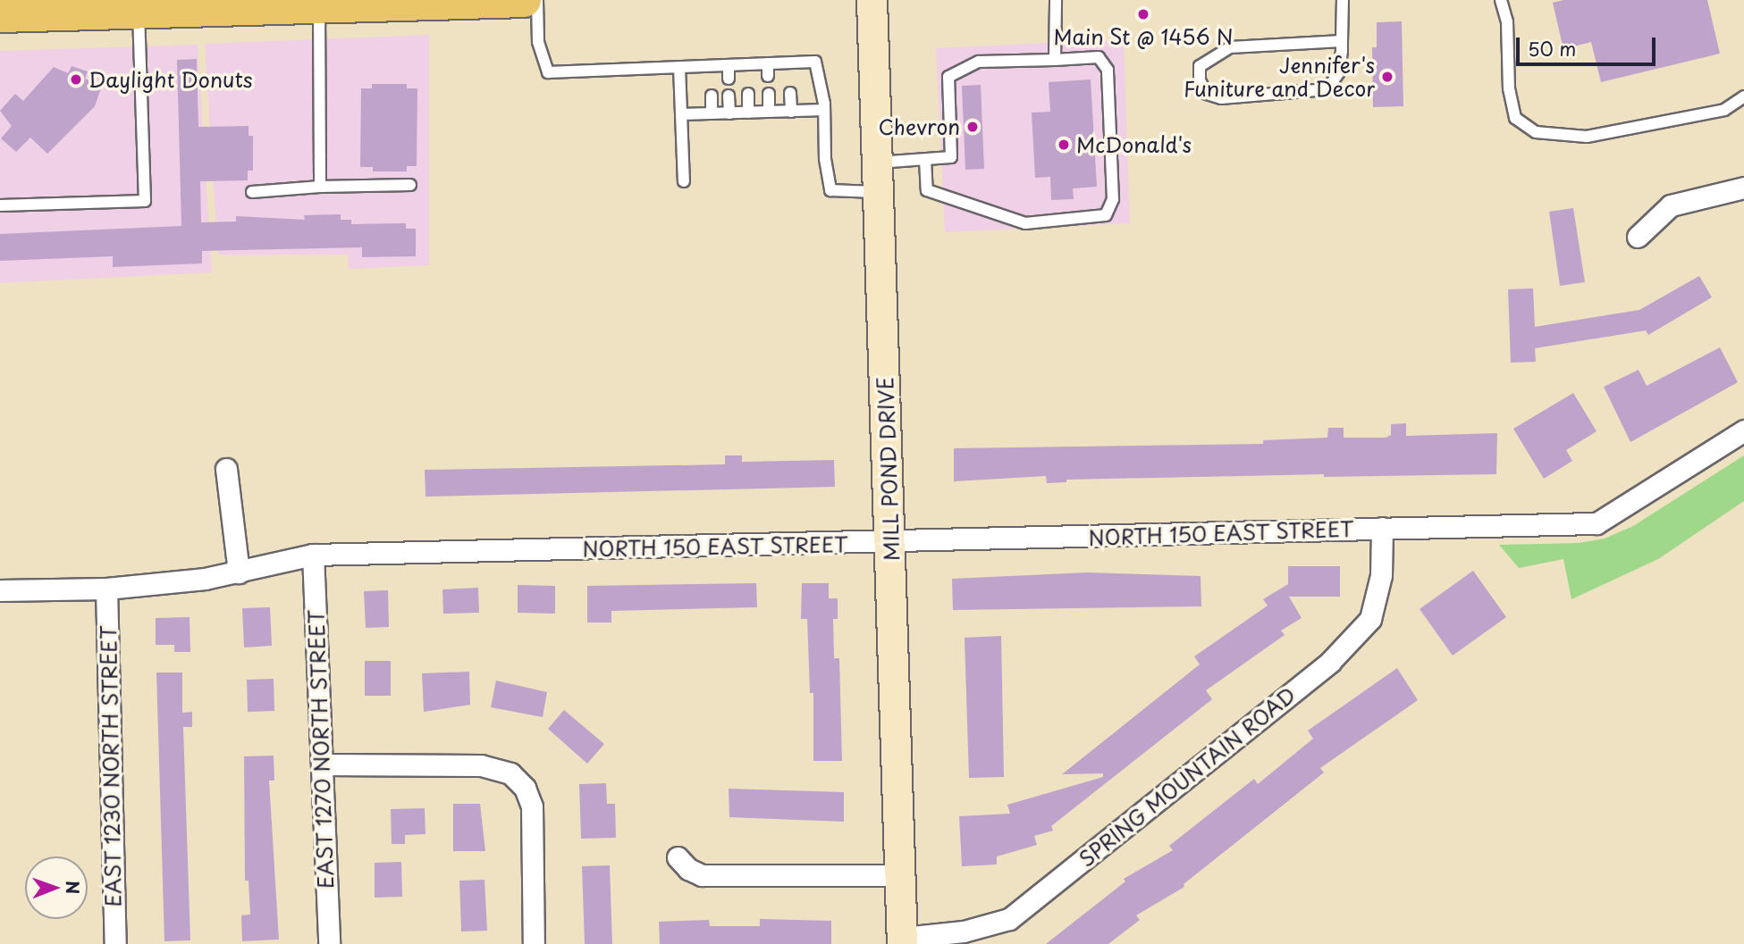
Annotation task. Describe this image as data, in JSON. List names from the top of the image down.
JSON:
{
  "streets": {
    "main road": ["MILL POND DRIVE"],
    "street": [
      "NORTH 150 EAST STREET",
      "EAST 1270 NORTH STREET",
      "EAST 1230 NORTH STREET",
      "SPRING MOUNTAIN ROAD"
    ]
  },
  "crossings": [
    ["MILL POND DRIVE", "NORTH 150 EAST STREET"],
    ["MILL POND DRIVE", "SPRING MOUNTAIN ROAD"],
    ["NORTH 150 EAST STREET", "EAST 1270 NORTH STREET"],
    ["NORTH 150 EAST STREET", "EAST 1230 NORTH STREET"],
    ["NORTH 150 EAST STREET", "SPRING MOUNTAIN ROAD"]
  ],
  "places": [
    "Main St @ 1456 N",
    "Jennifer's Funiture and Decor",
    "Daylight Donuts",
    "Chevron",
    "McDonald's"
  ],
  "scale_bar": "50 m",
  "north": "right"
}
